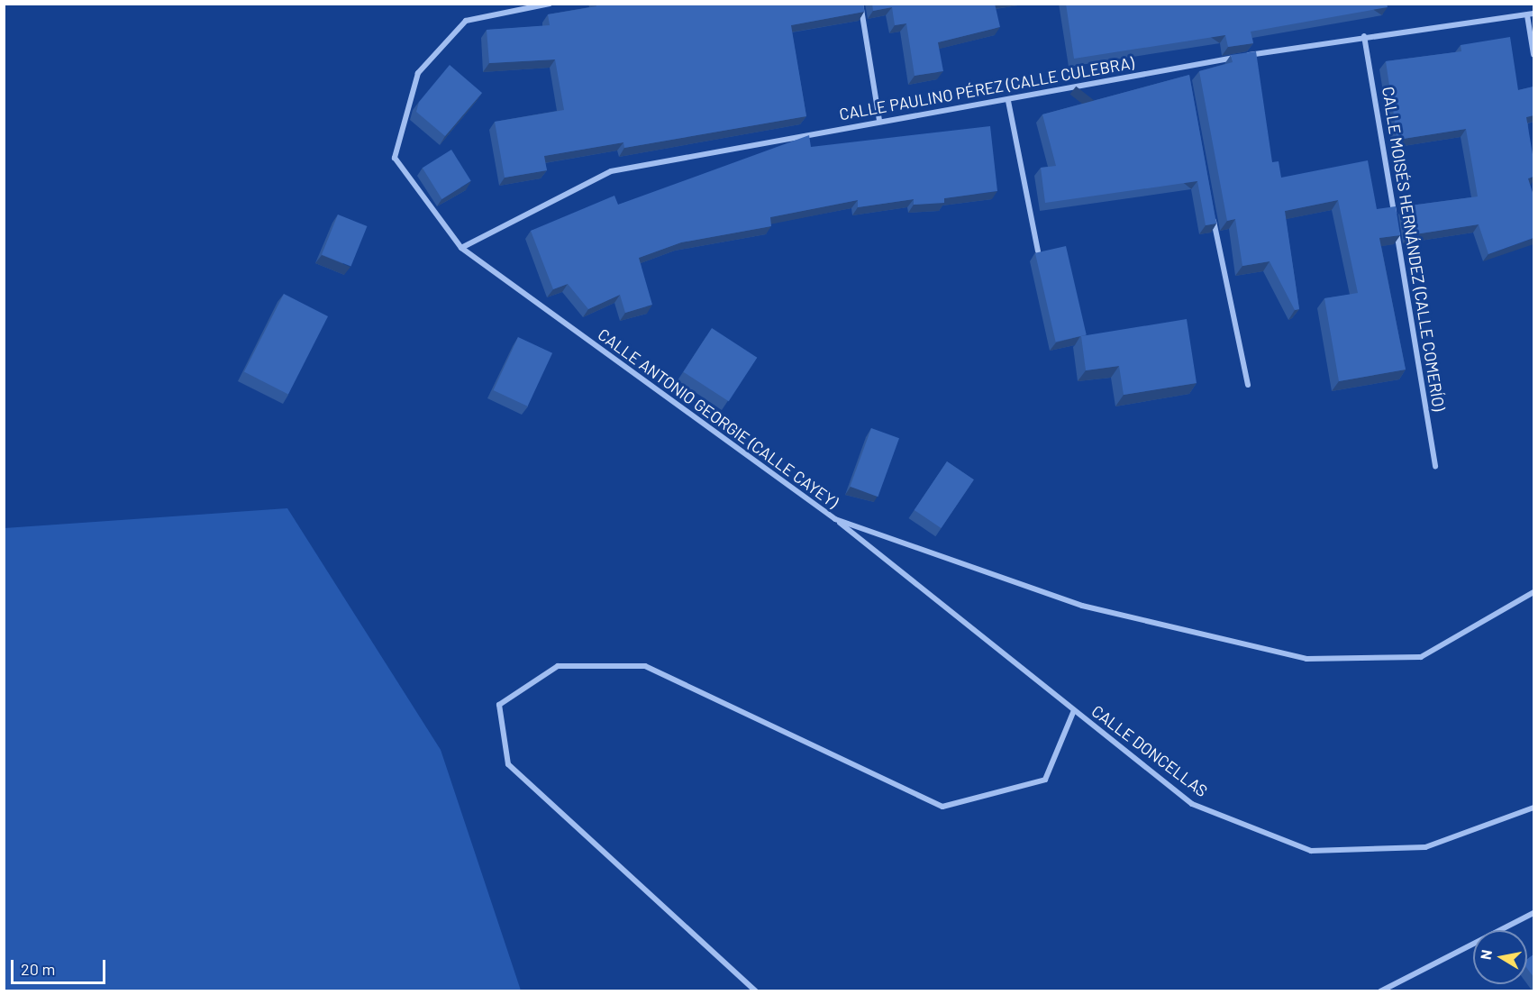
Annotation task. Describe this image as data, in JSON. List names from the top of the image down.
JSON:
{
  "streets": {
    "street": [
      "CALLE PAULINO PÉREZ (CALLE CULEBRA)",
      "CALLE MOISÉS HERNÁNDEZ (CALLE COMERÍO)",
      "CALLE ANTONIO GEORGIE (CALLE CAYEY)",
      "CALLE DONCELLAS"
    ]
  },
  "crossings": [
    ["CALLE PAULINO PÉREZ (CALLE CULEBRA)", "CALLE MOISÉS HERNÁNDEZ (CALLE COMERÍO)"],
    ["CALLE PAULINO PÉREZ (CALLE CULEBRA)", "CALLE ANTONIO GEORGIE (CALLE CAYEY)"],
    ["CALLE ANTONIO GEORGIE (CALLE CAYEY)", "CALLE DONCELLAS"]
  ],
  "scale_bar": "20 m",
  "north": "left"
}
